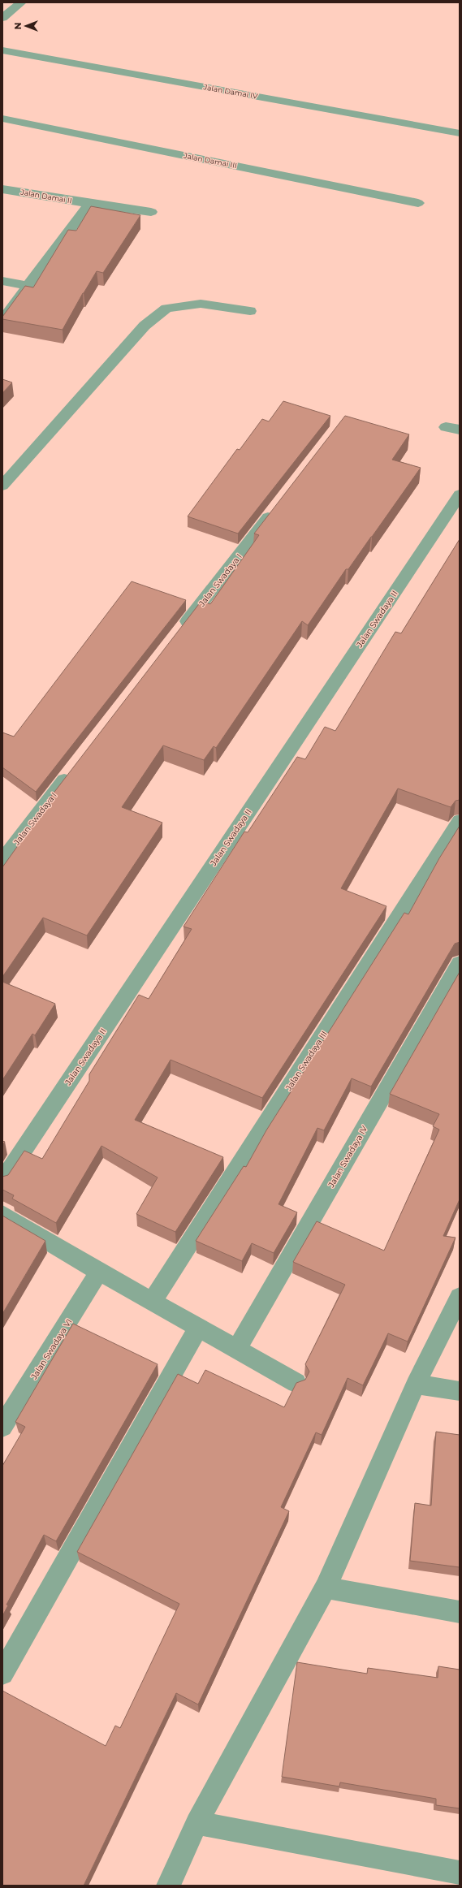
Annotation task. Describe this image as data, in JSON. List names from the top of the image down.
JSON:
{
  "streets": {
    "street": [
      "Jalan Damai IV",
      "Jalan Damai III",
      "Jalan Damai II",
      "Jalan Swadaya I",
      "Jalan Swadaya II",
      "Jalan Swadaya III",
      "Jalan Swadaya IV",
      "Jalan Swadaya VI"
    ]
  },
  "north": "left"
}
